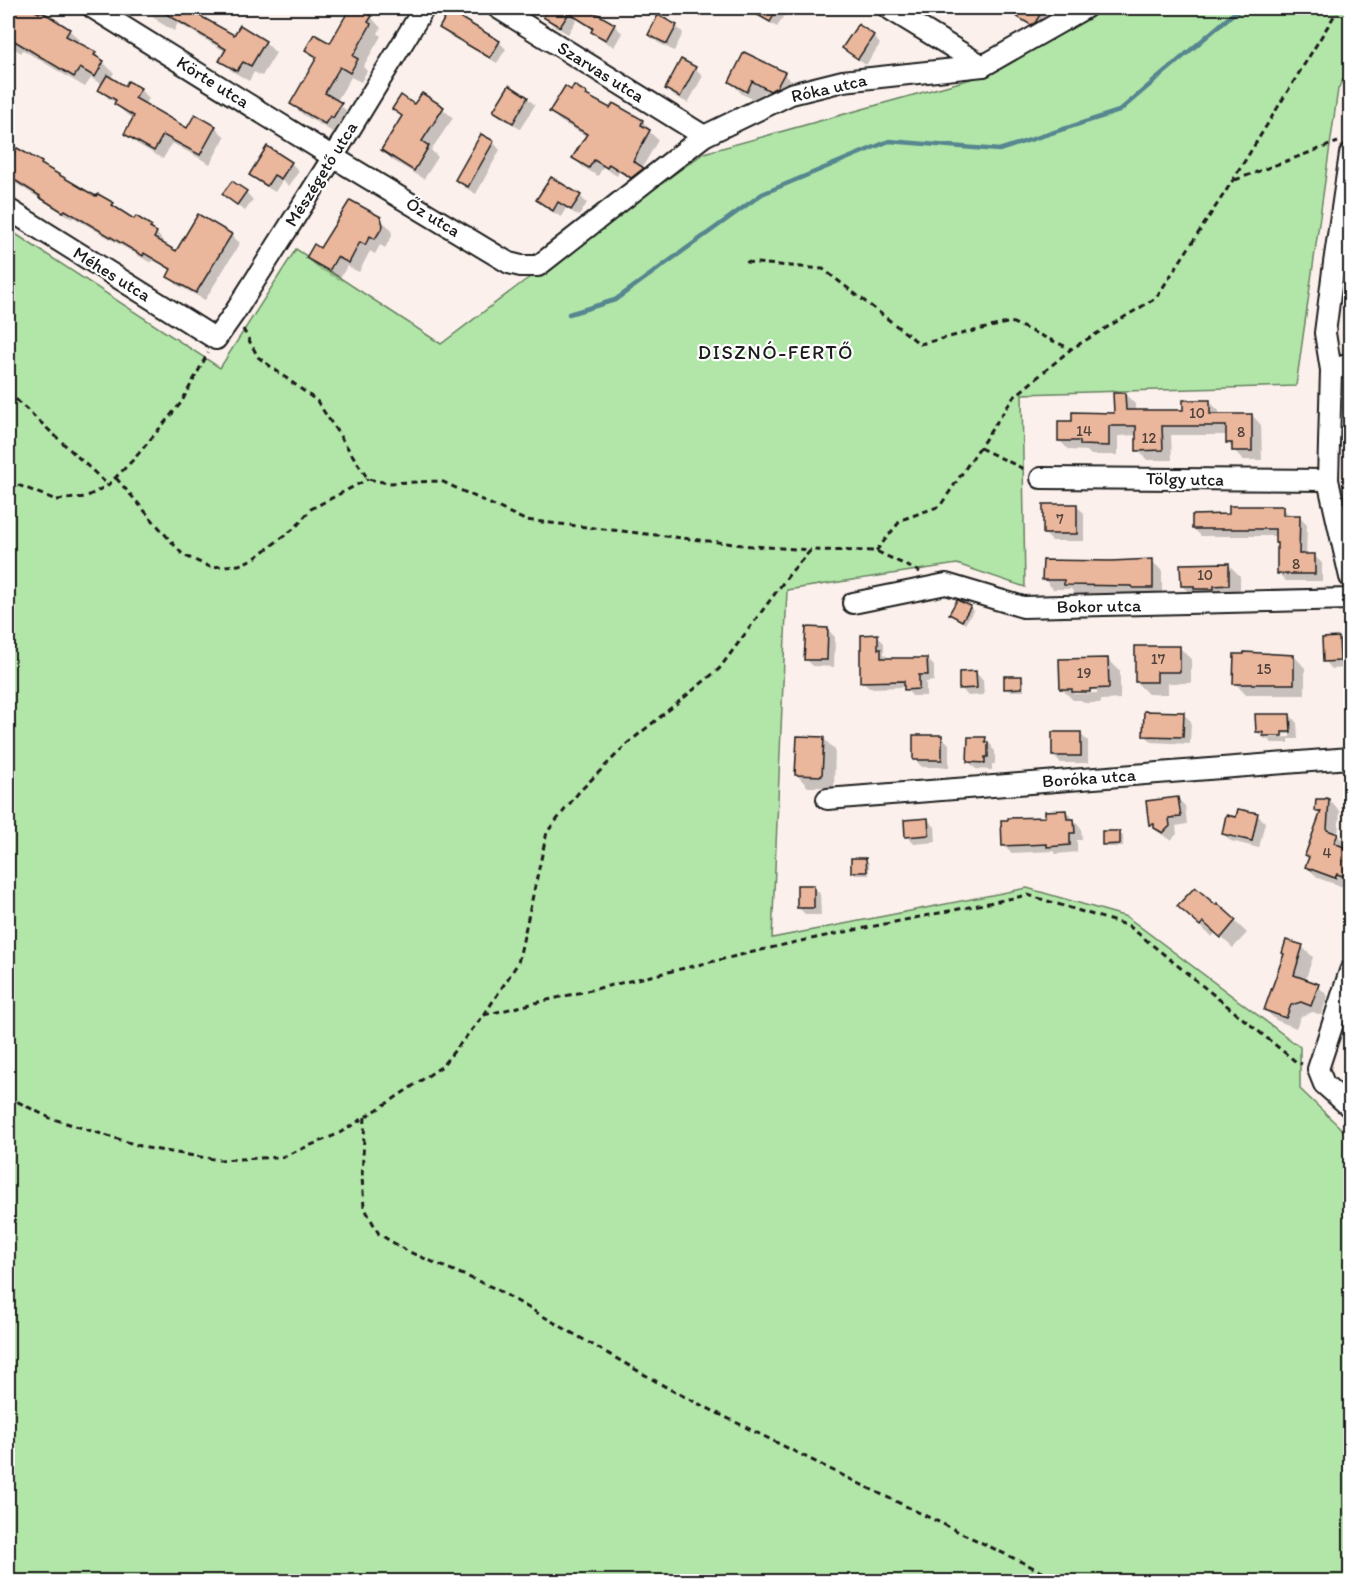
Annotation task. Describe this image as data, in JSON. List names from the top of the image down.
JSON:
{
  "streets": {
    "street": [
      "Szarvas utca",
      "Körte utca",
      "Róka utca",
      "Mészégető utca",
      "Őz utca",
      "Méhes utca",
      "Tölgy utca",
      "Bokor utca",
      "Boróka utca"
    ]
  },
  "crossings": [
    ["Szarvas utca", "Róka utca"],
    ["Körte utca", "Mészégető utca"],
    ["Körte utca", "Őz utca"],
    ["Róka utca", "Őz utca"],
    ["Mészégető utca", "Őz utca"],
    ["Mészégető utca", "Méhes utca"]
  ],
  "districts": ["DISZNÓ-FERTŐ"],
  "house_numbers": [
    "10",
    "14",
    "8",
    "12",
    "7",
    "8",
    "10",
    "17",
    "15",
    "19",
    "4"
  ]
}
